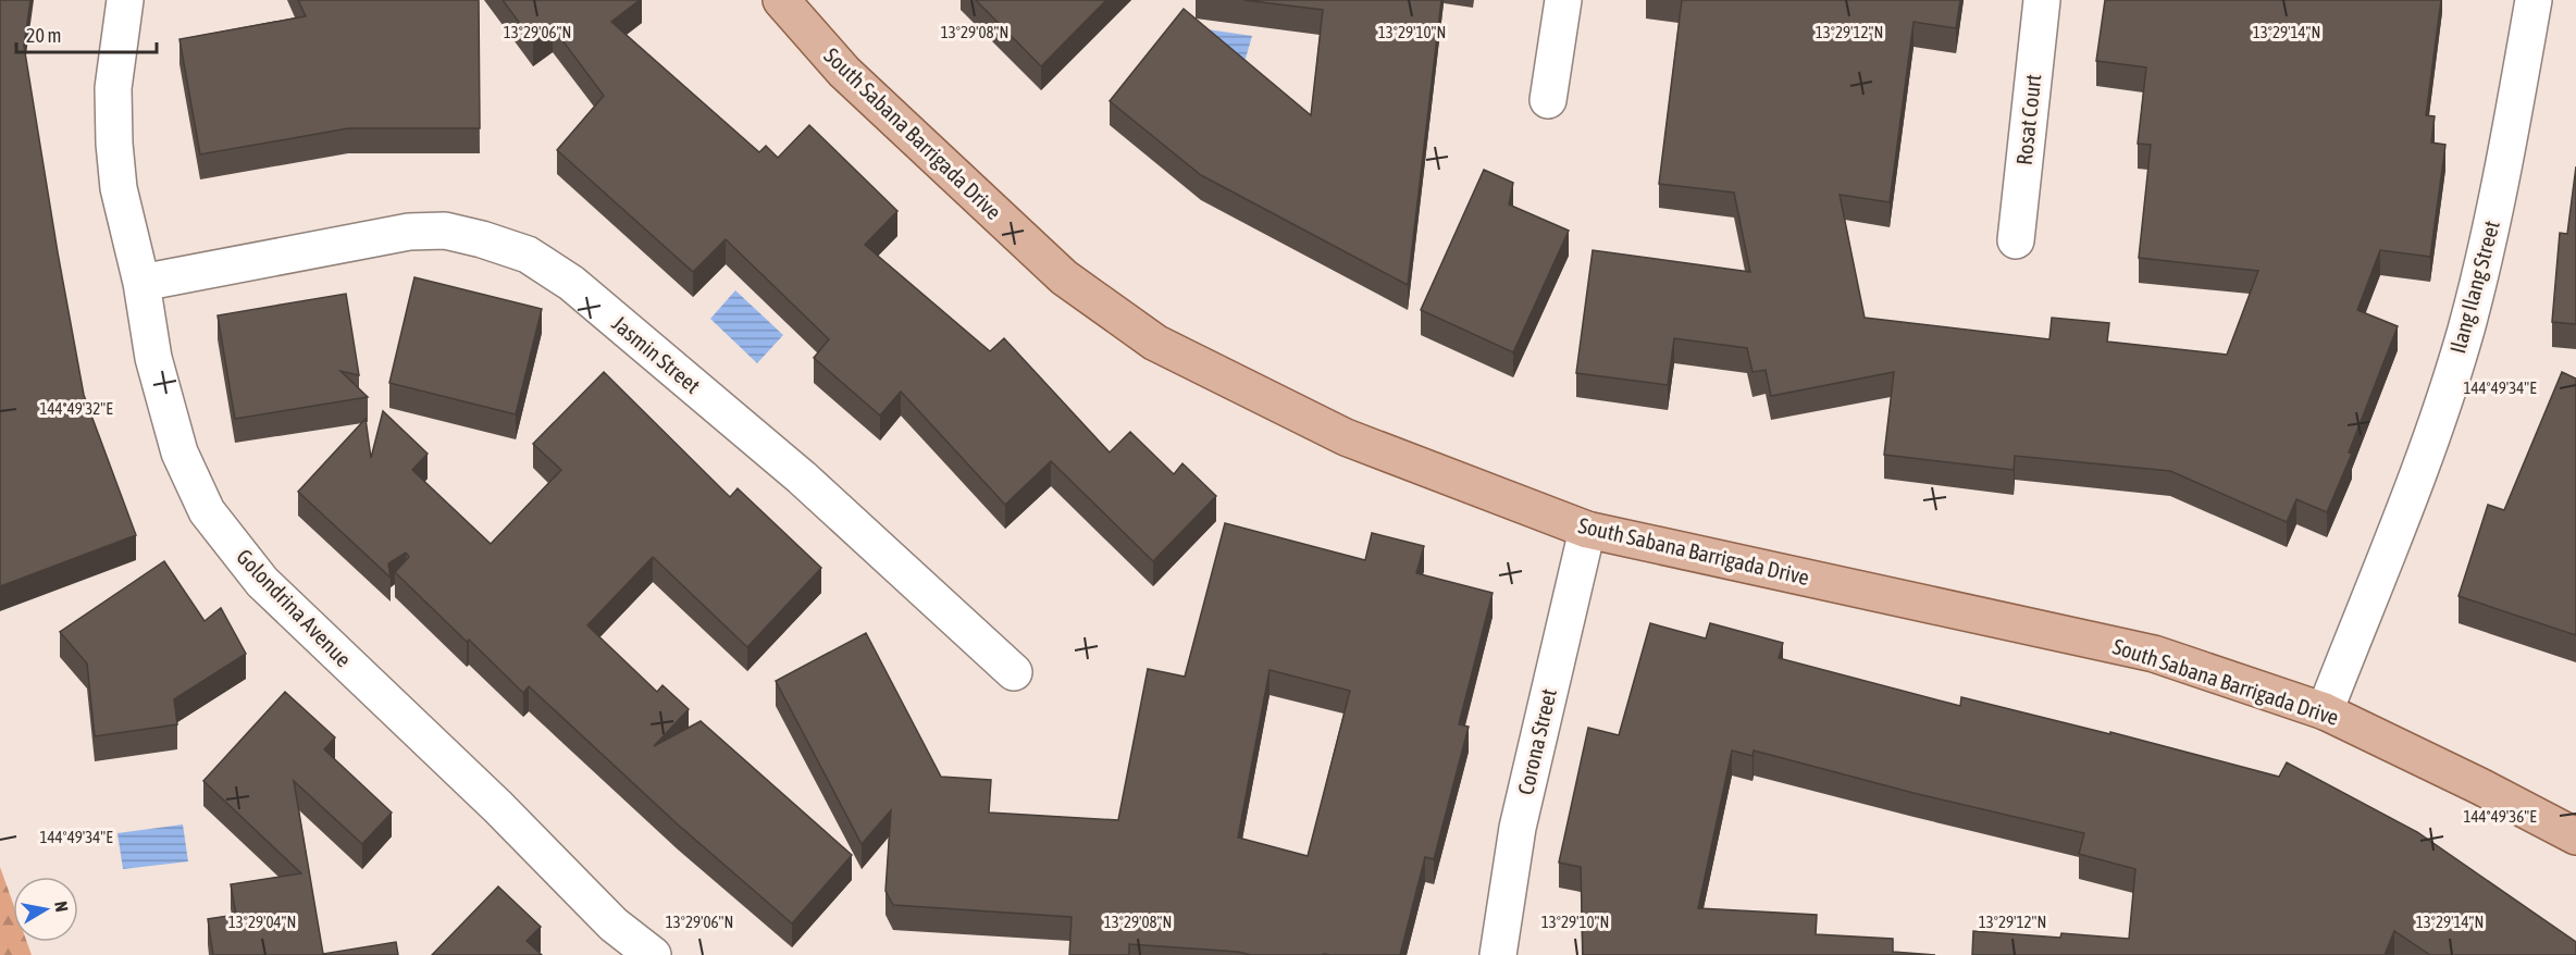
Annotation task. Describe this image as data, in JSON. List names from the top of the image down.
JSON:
{
  "streets": {
    "main road": ["South Sabana Barrigada Drive"],
    "street": [
      "Rosat Court",
      "Ilang Ilang Street",
      "Jasmin Street",
      "Golondrina Avenue",
      "Corona Street"
    ]
  },
  "crossings": [
    ["South Sabana Barrigada Drive", "Ilang Ilang Street"],
    ["South Sabana Barrigada Drive", "Corona Street"],
    ["Jasmin Street", "Golondrina Avenue"]
  ],
  "scale_bar": "20 m",
  "north": "right",
  "coordinates": [
    "13°29'06\"N",
    "13°29'08\"N",
    "13°29'10\"N",
    "13°29'12\"N",
    "13°29'14\"N",
    "144°49'34\"E",
    "144°49'32\"E",
    "144°49'36\"E",
    "13°29'04\"N"
  ]
}
